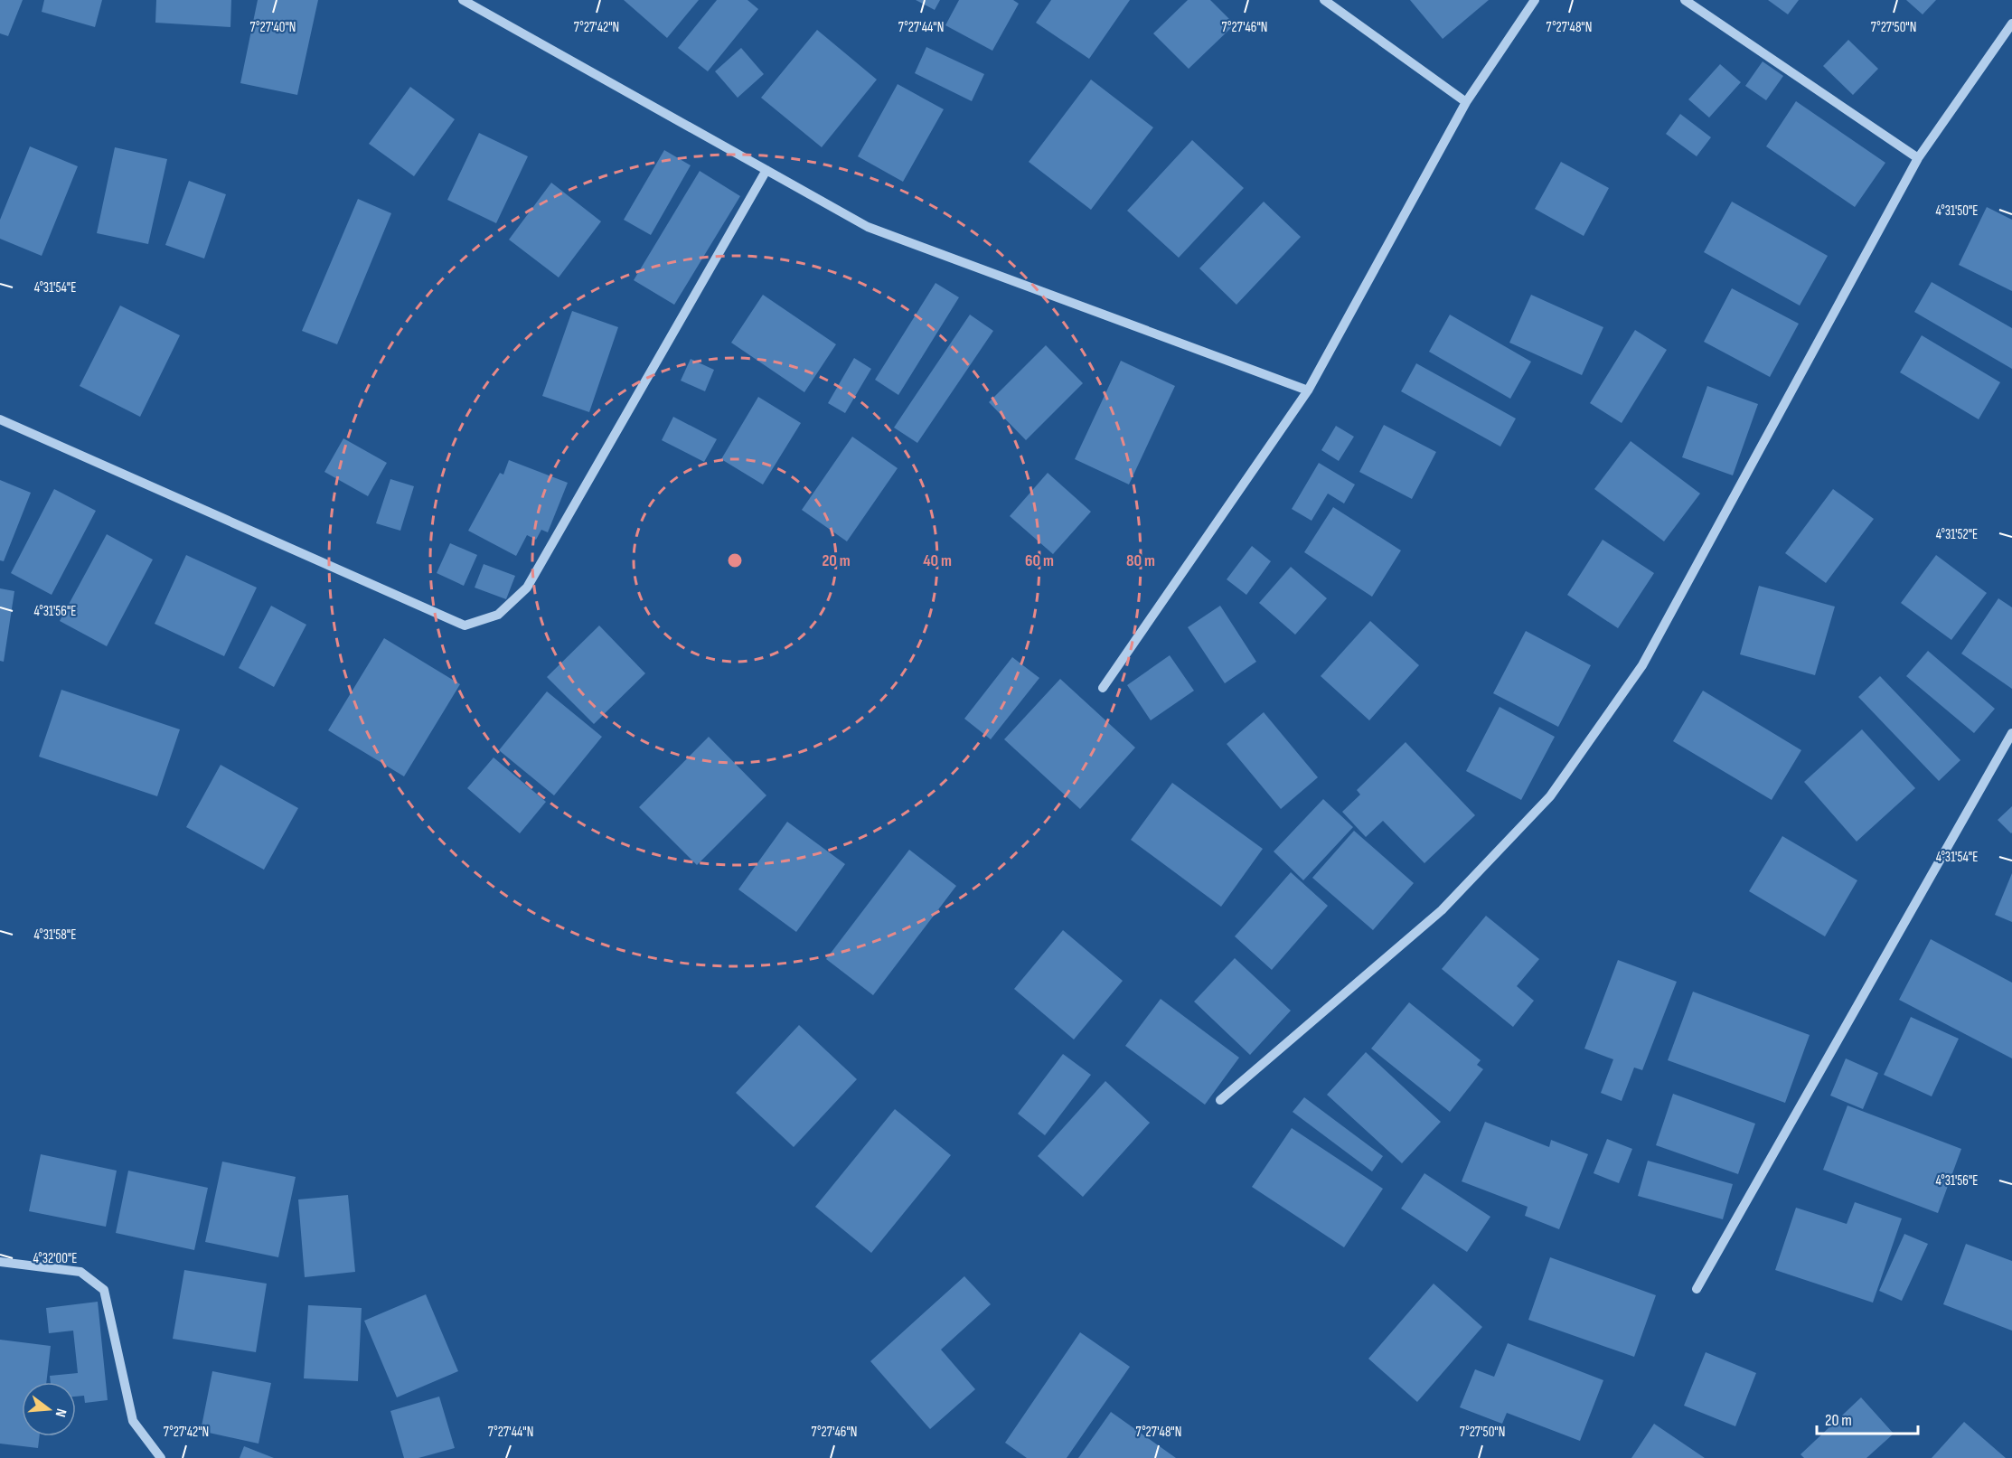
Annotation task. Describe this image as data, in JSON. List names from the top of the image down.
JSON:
{
  "scale_bar": "20 m",
  "north": "right",
  "coordinates": [
    "7°27'40\"N",
    "7°27'42\"N",
    "7°27'44\"N",
    "7°27'46\"N",
    "7°27'48\"N",
    "7°27'50\"N",
    "4°31'50\"E",
    "4°31'54\"E",
    "4°31'52\"E",
    "4°31'56\"E",
    "4°31'58\"E",
    "4°32'00\"E"
  ],
  "rings": [
    "20 m",
    "40 m",
    "60 m",
    "80 m"
  ]
}
